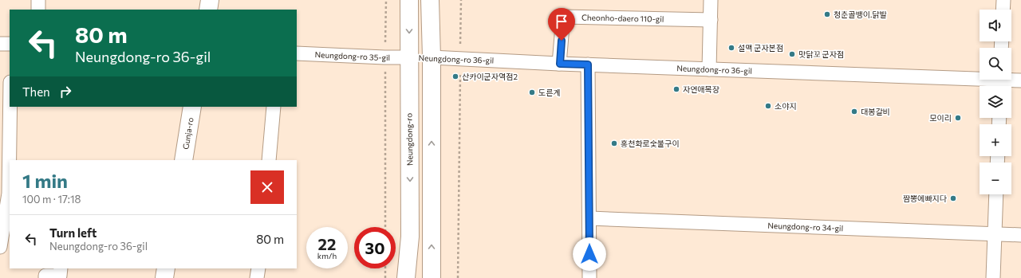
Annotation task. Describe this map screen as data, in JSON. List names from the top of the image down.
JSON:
{
  "streets": {
    "main road": ["Neungdong-ro 36-gil", "Gunja-ro", "Neungdong-ro"],
    "street": ["Cheonho-daero 110-gil", "Neungdong-ro 35-gil", "Neungdong-ro 34-gil"]
  },
  "crossings": [
    ["Cheonho-daero 110-gil", "Neungdong-ro 36-gil"],
    ["Neungdong-ro 35-gil", "Neungdong-ro 36-gil"],
    ["Neungdong-ro 35-gil", "Neungdong-ro"],
    ["Neungdong-ro 36-gil", "Neungdong-ro"]
  ],
  "places": [
    "청춘골뱅이.닭발",
    "설맥 군자본점",
    "맛닭꼬 군자점",
    "산카이군자역점2",
    "자연애목장",
    "도른계",
    "소야지",
    "대봉갈비",
    "모이리",
    "홍천화로숯불구이",
    "짬뽕에빠지다"
  ],
  "page": {
    "map_buttons": ["+", "−"],
    "turn": ["80 m", "Neungdong-ro 36-gil"],
    "then": "Then",
    "heading": ["1 min", "100 m · 17:18"],
    "list": [
      {
        "name": "Turn left",
        "note": "Neungdong-ro 36-gil",
        "value": "80 m"
      }
    ],
    "speed": "22 km/h",
    "limit": "30"
  }
}
